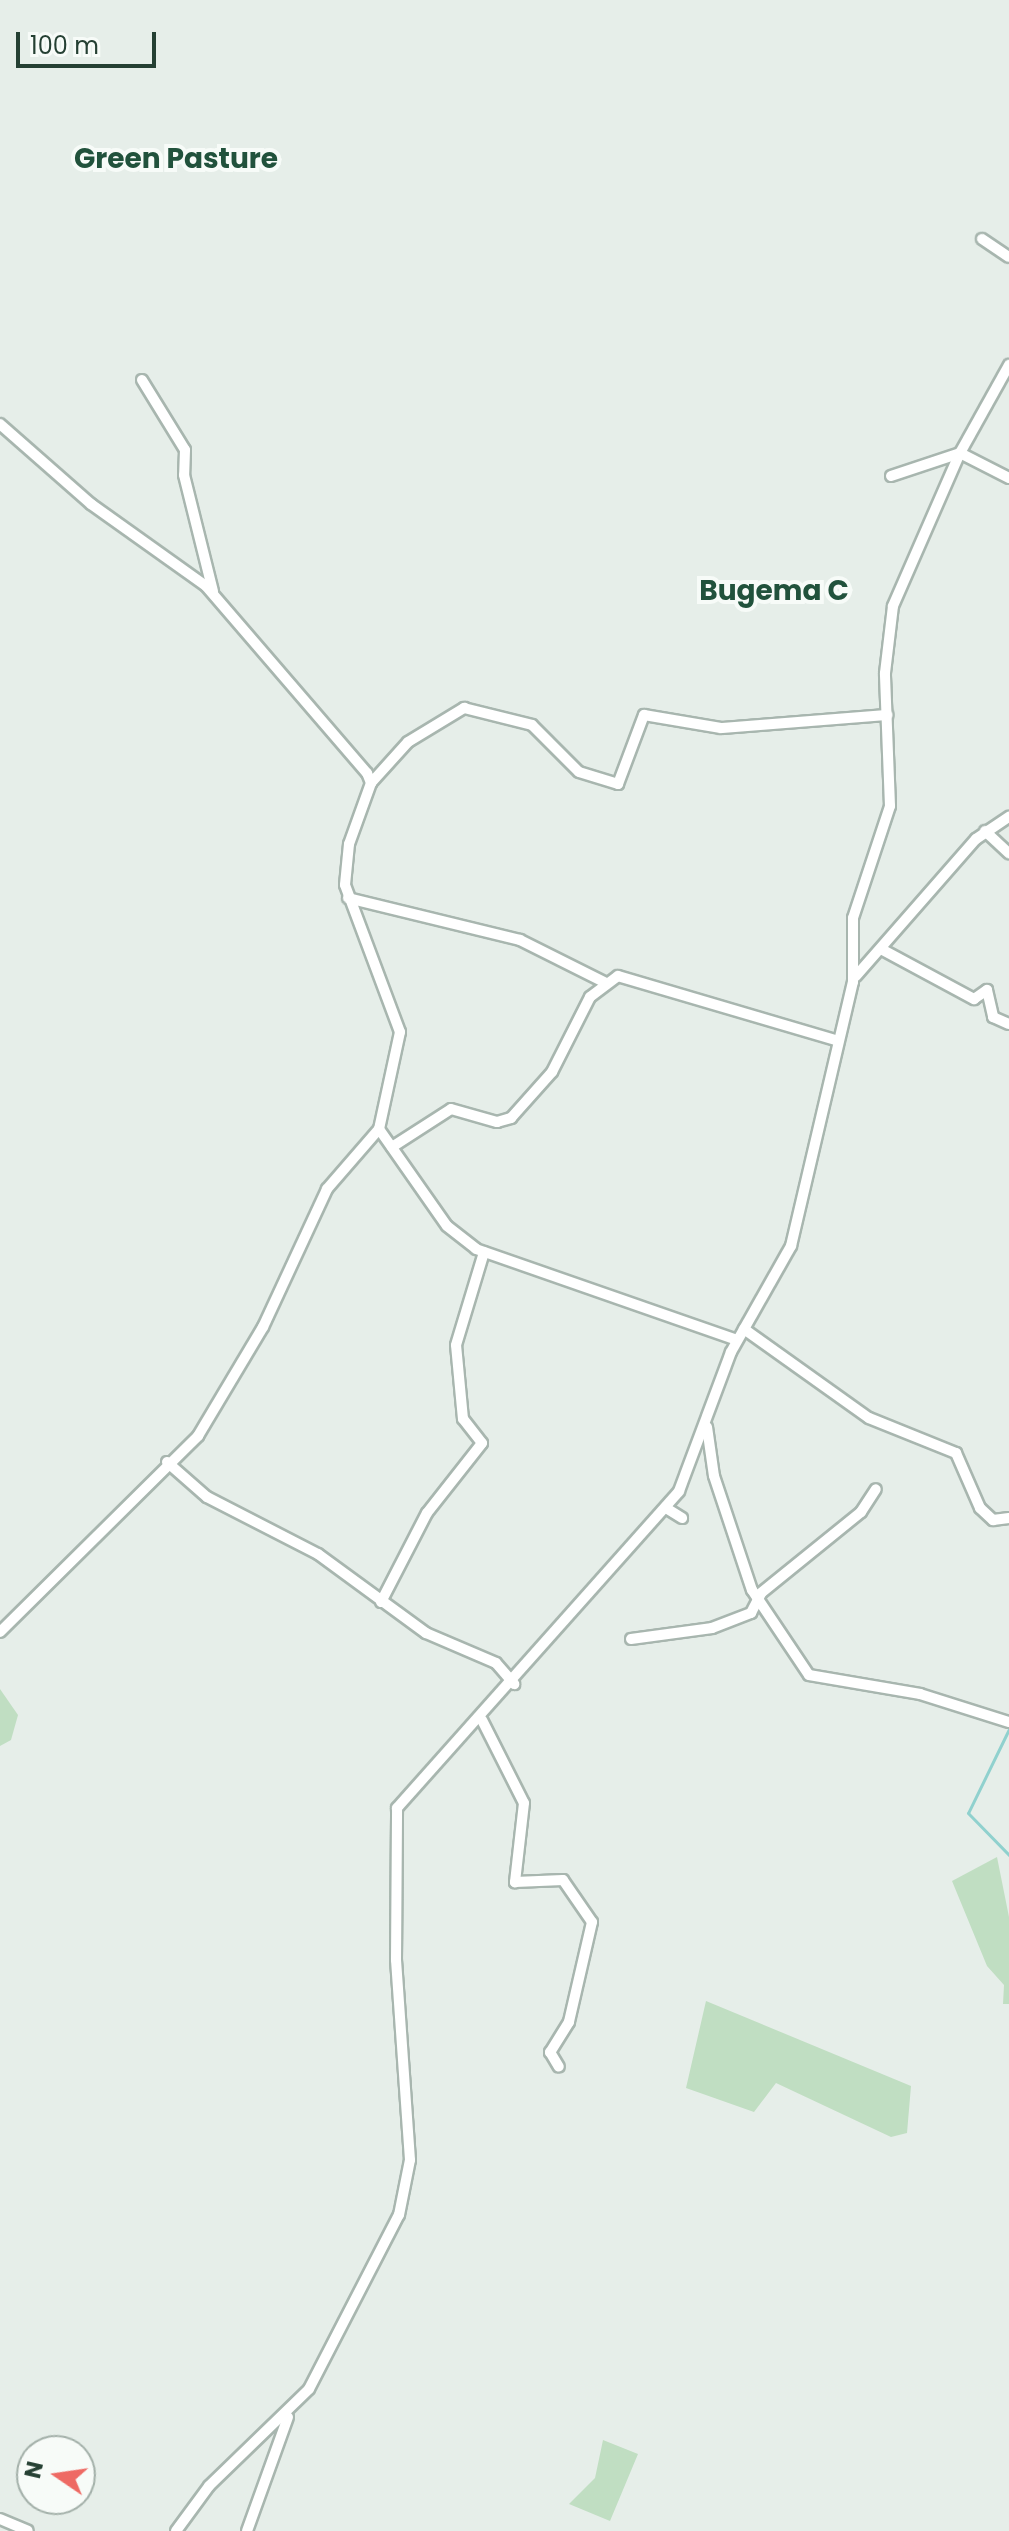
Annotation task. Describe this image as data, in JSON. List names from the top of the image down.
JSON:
{
  "districts": ["Green Pasture", "Bugema C"],
  "scale_bar": "100 m",
  "north": "left"
}
